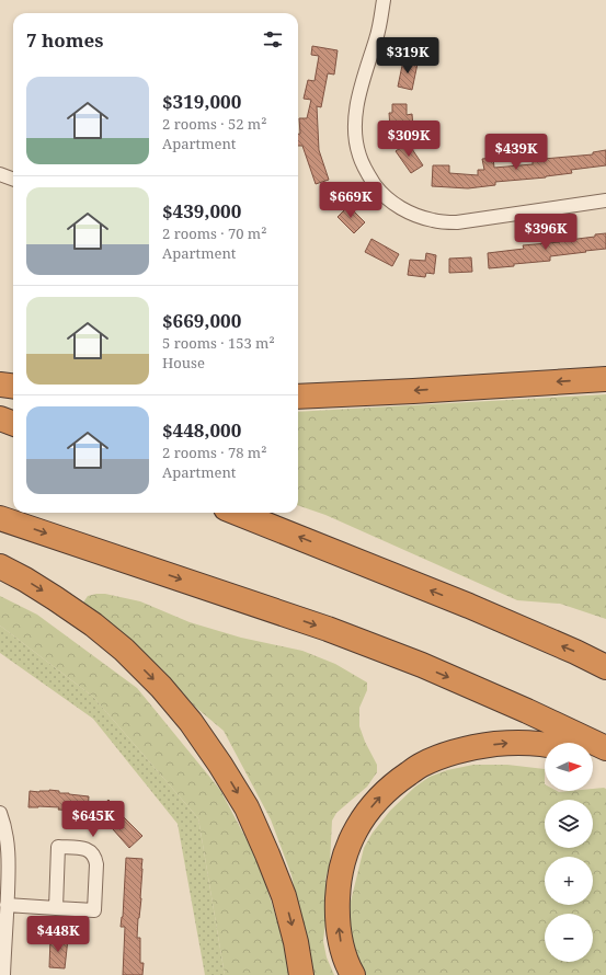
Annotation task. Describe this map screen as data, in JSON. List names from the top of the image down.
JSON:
{
  "north": "right",
  "page": {
    "heading": "7 homes",
    "price": [
      "$319K",
      "$309K",
      "$439K",
      "$669K",
      "$396K",
      "$645K",
      "$448K"
    ],
    "list": [
      {
        "name": "$319,000",
        "note": "2 rooms · 52 m² · Apartment"
      },
      {
        "name": "$439,000",
        "note": "2 rooms · 70 m² · Apartment"
      },
      {
        "name": "$669,000",
        "note": "5 rooms · 153 m² · House"
      },
      {
        "name": "$448,000",
        "note": "2 rooms · 78 m² · Apartment"
      }
    ],
    "map_buttons": ["+", "−"]
  }
}
